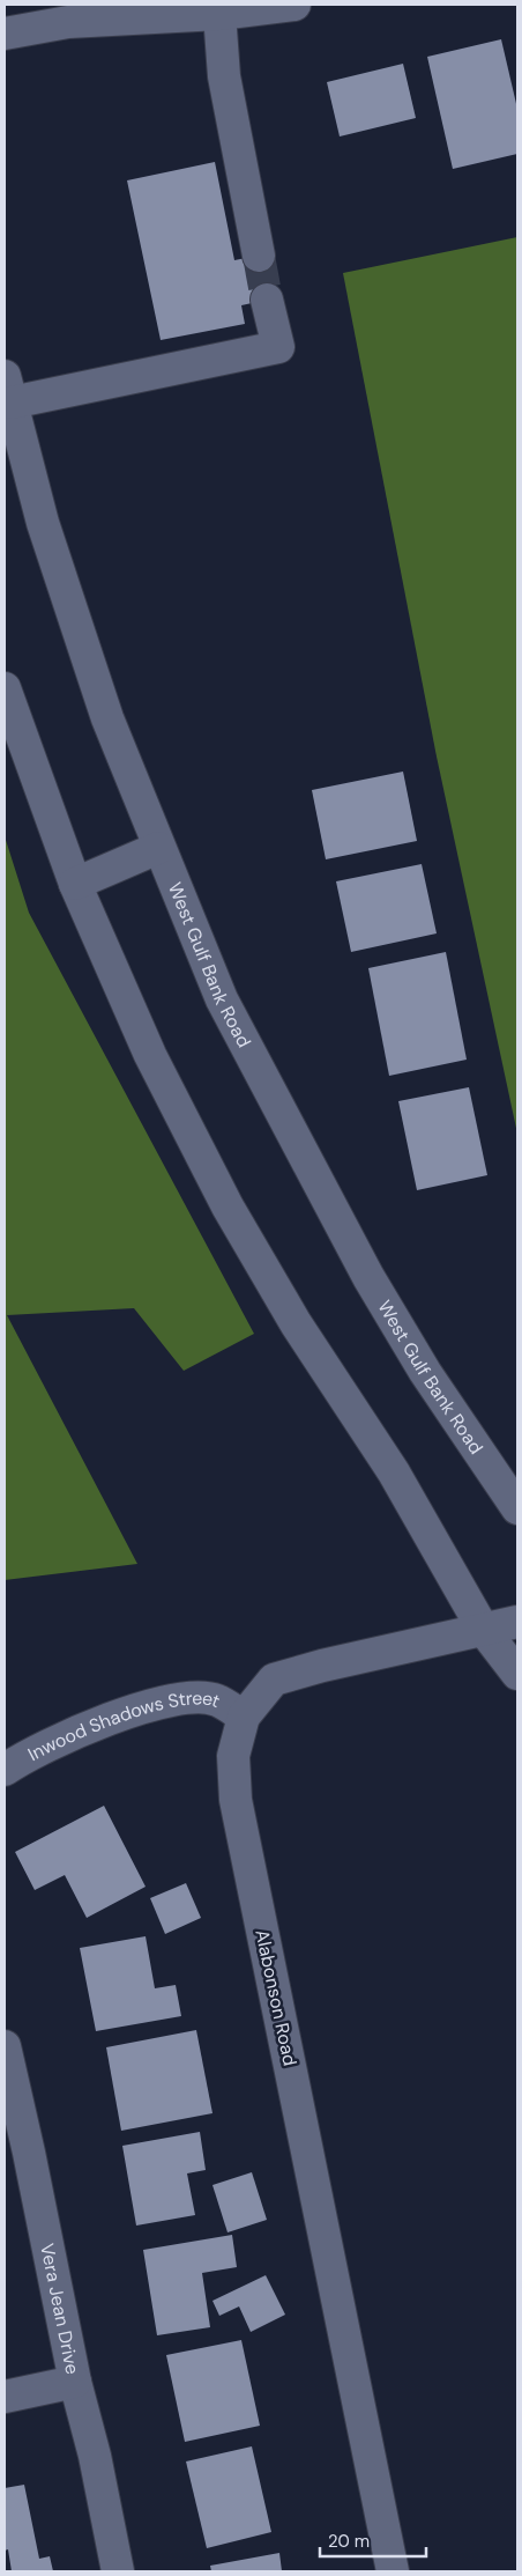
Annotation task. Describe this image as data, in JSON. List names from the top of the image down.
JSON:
{
  "streets": {
    "street": [
      "West Gulf Bank Road",
      "Inwood Shadows Street",
      "Alabonson Road",
      "Vera Jean Drive"
    ]
  },
  "crossings": [
    ["Inwood Shadows Street", "Alabonson Road"]
  ],
  "scale_bar": "20 m"
}
